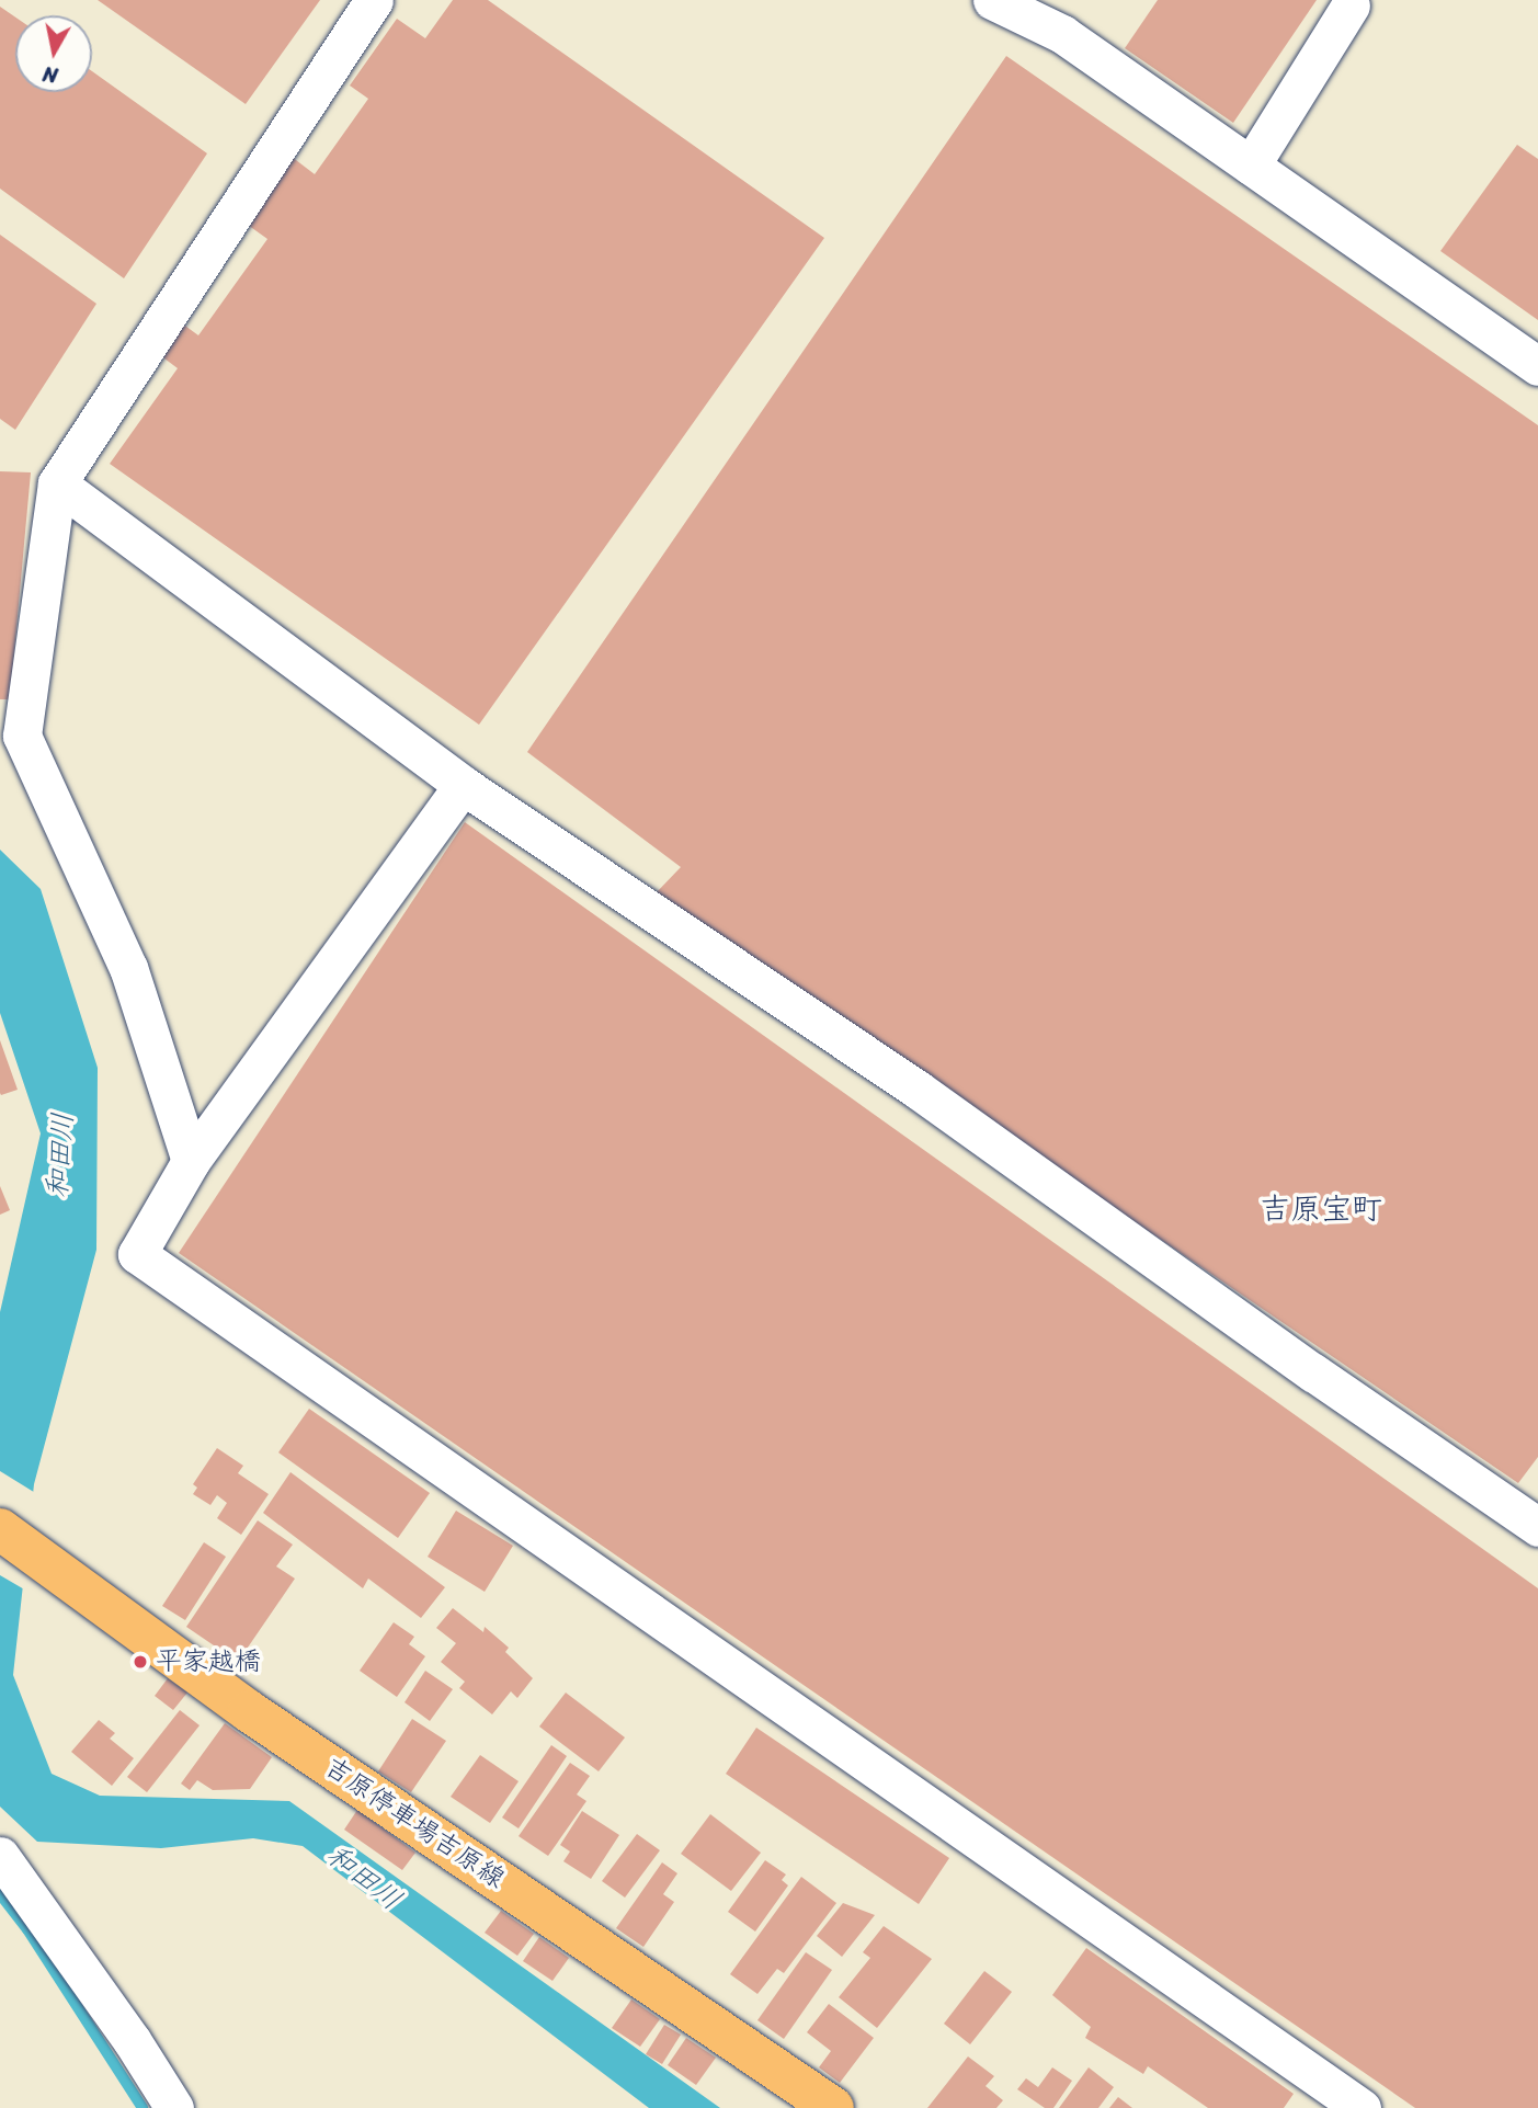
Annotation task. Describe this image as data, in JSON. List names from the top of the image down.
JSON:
{
  "streets": {
    "main road": ["吉原停車場吉原線"]
  },
  "districts": ["吉原宝町"],
  "water": ["和田川"],
  "places": ["平家越橋"],
  "north": "bottom"
}
